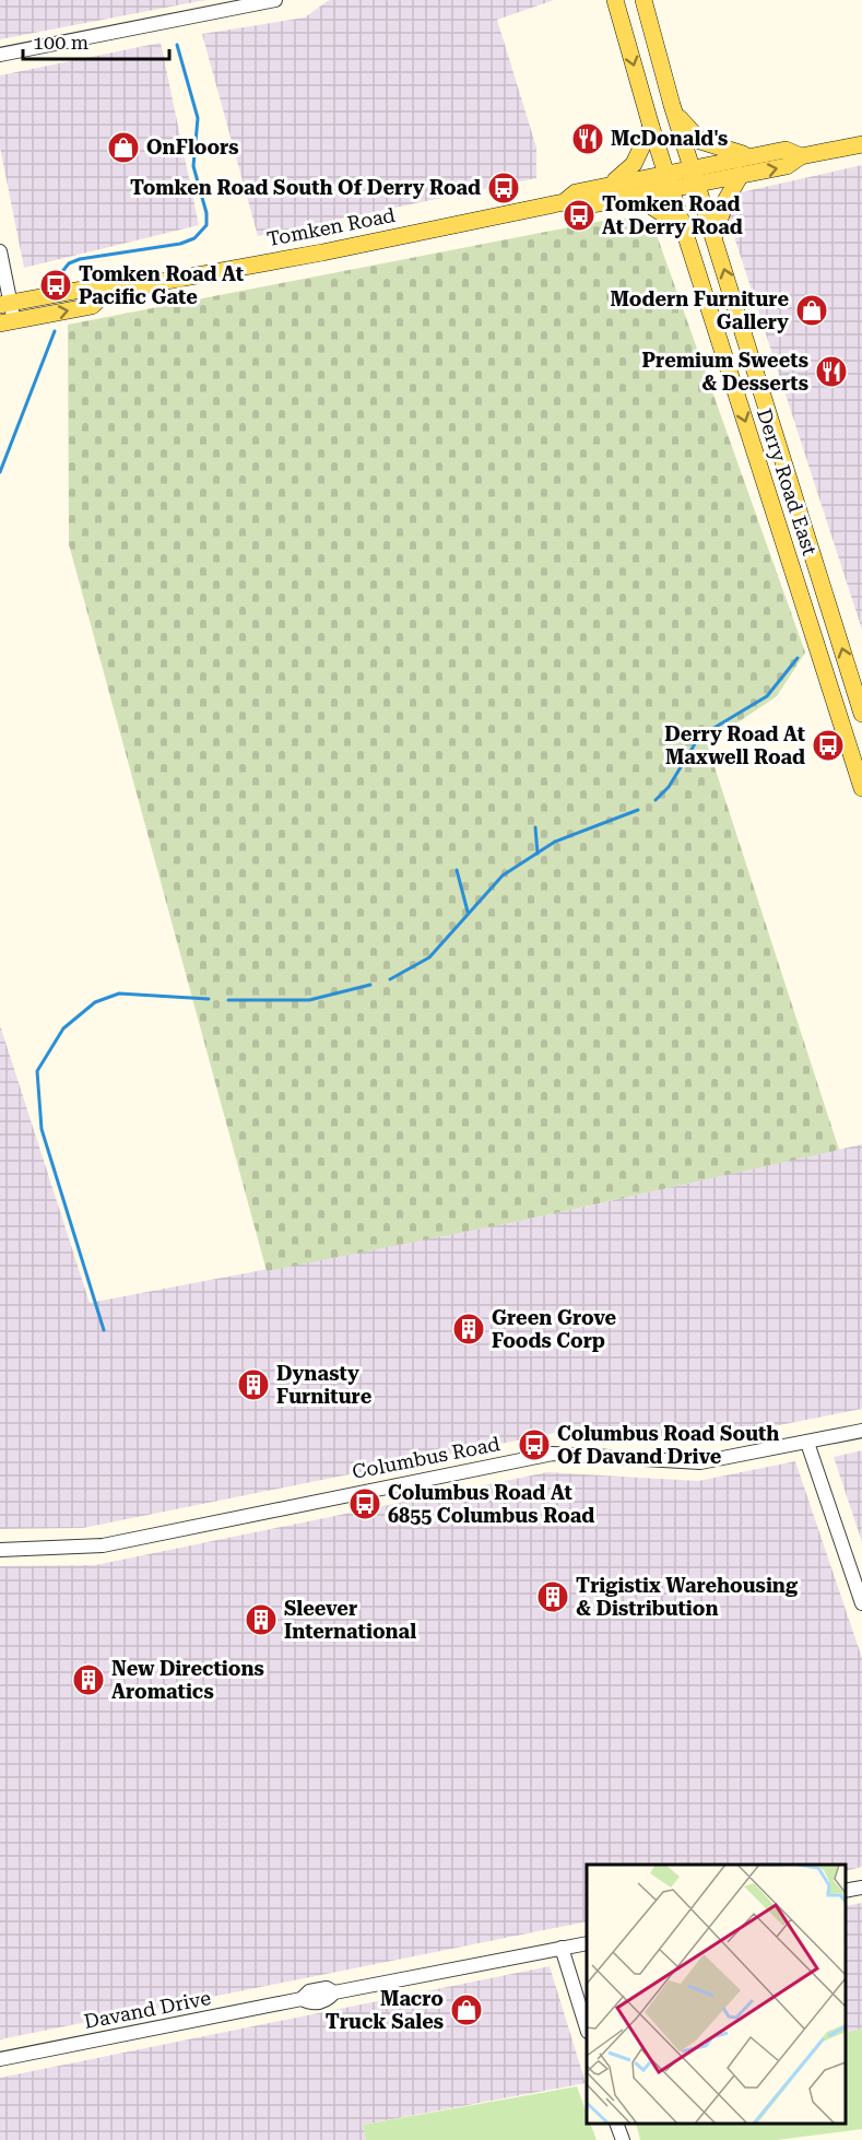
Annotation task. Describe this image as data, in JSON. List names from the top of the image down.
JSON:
{
  "streets": {
    "main road": ["Tomken Road", "Derry Road East"],
    "street": ["Columbus Road", "Davand Drive"]
  },
  "crossings": [
    ["Tomken Road", "Derry Road East"]
  ],
  "places": {
    "restaurant": ["McDonald's", "Premium Sweets & Desserts"],
    "shop": ["OnFloors", "Modern Furniture Gallery", "Macro Truck Sales"],
    "bus stop": [
      "Tomken Road South Of Derry Road",
      "Tomken Road At Derry Road",
      "Tomken Road At Pacific Gate",
      "Derry Road At Maxwell Road",
      "Columbus Road South Of Davand Drive",
      "Columbus Road At 6855 Columbus Road"
    ],
    "building": [
      "Green Grove Foods Corp",
      "Dynasty Furniture",
      "Trigistix Warehousing & Distribution",
      "Sleever International",
      "New Directions Aromatics"
    ]
  },
  "scale_bar": "100 m"
}
